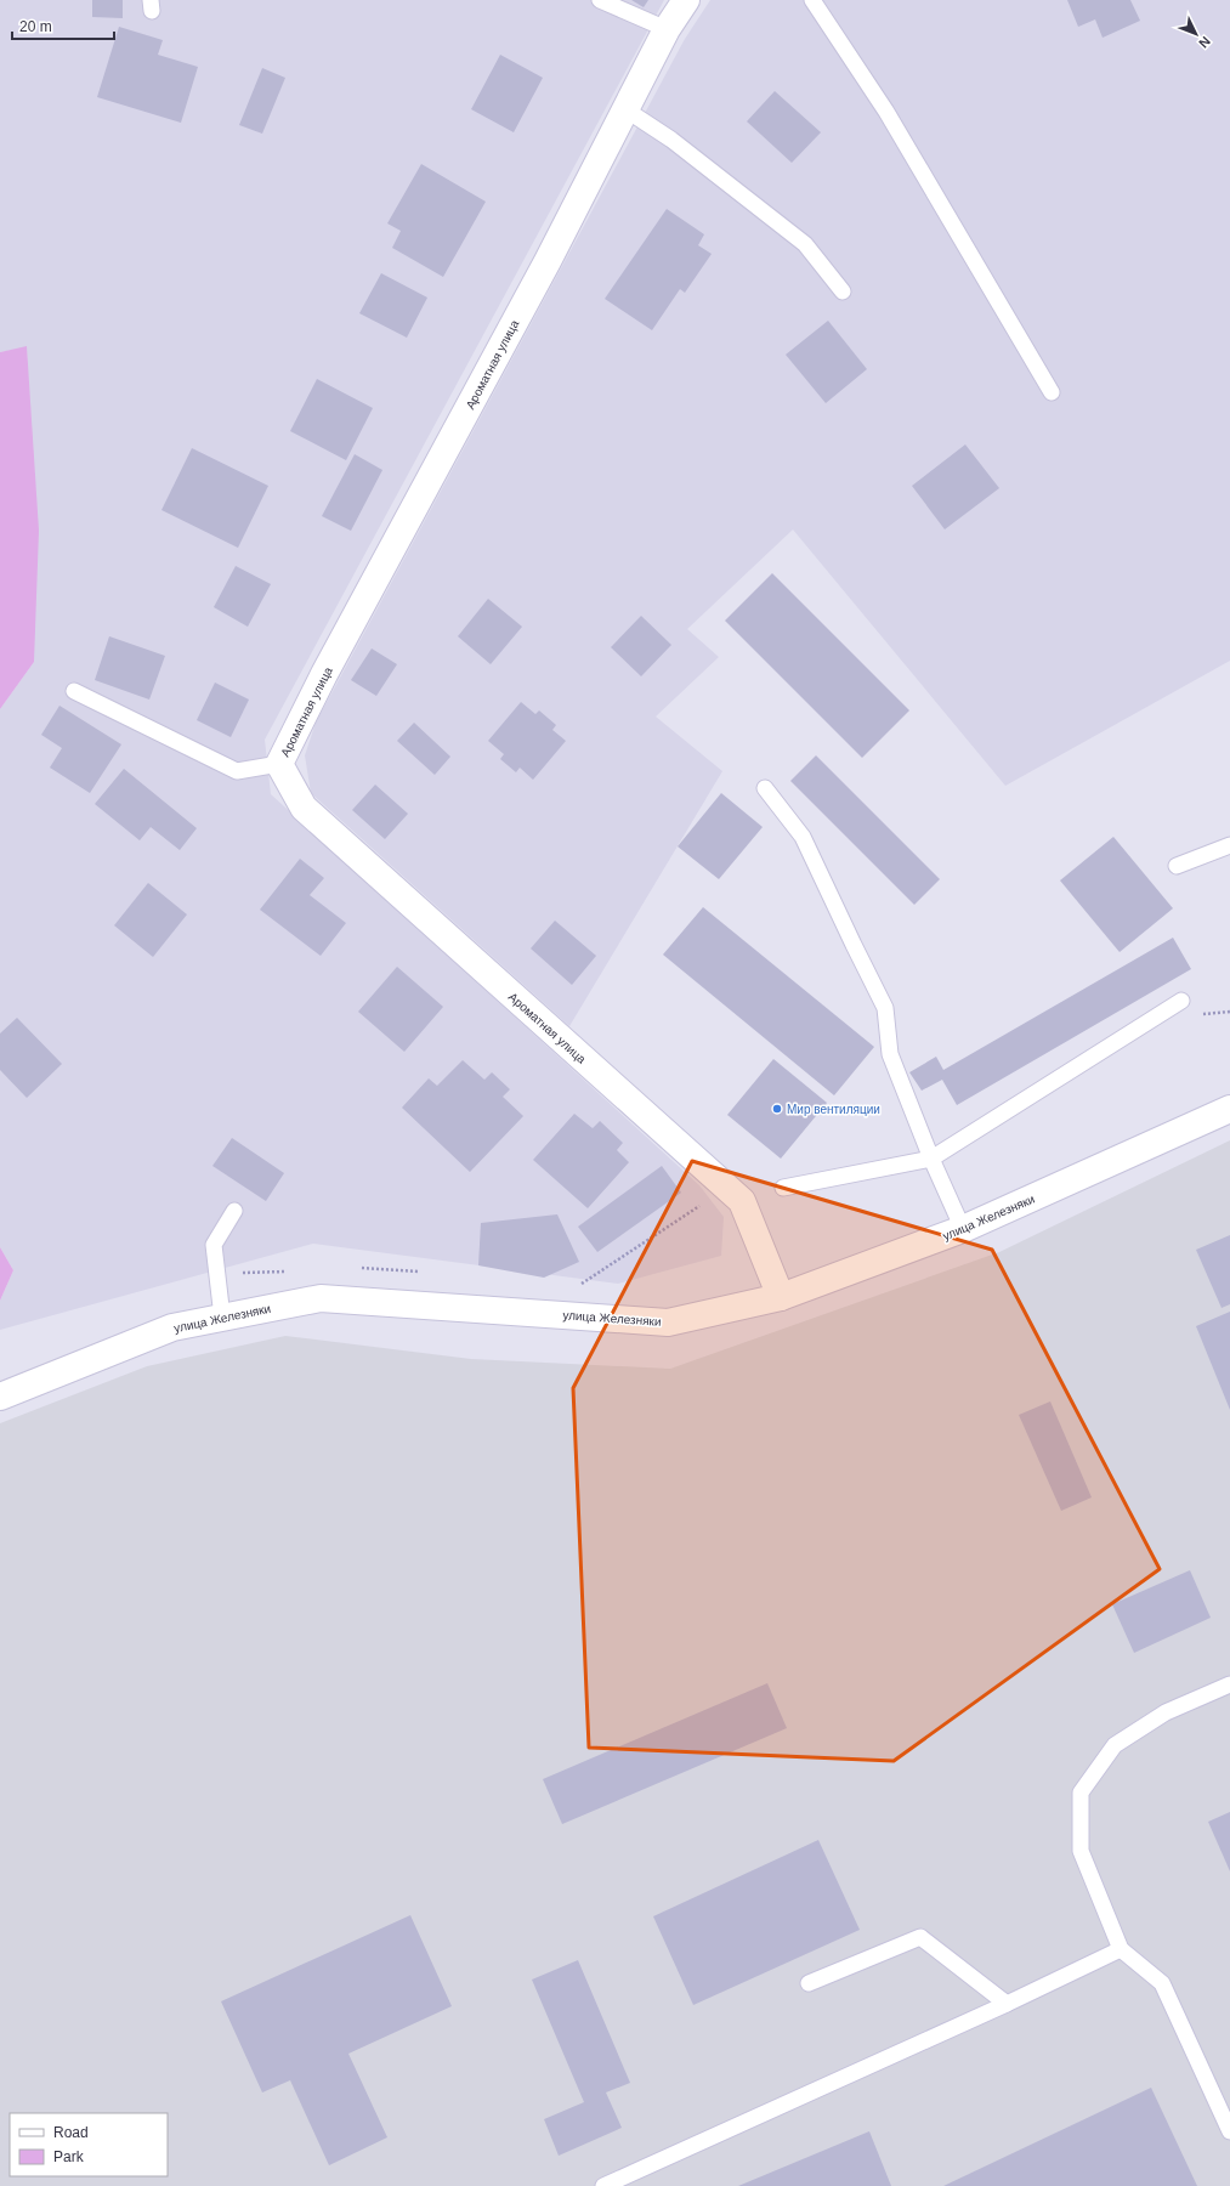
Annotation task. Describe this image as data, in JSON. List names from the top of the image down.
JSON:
{
  "streets": {
    "street": ["Ароматная улица", "улица Железняки"]
  },
  "crossings": [
    ["Ароматная улица", "улица Железняки"]
  ],
  "places": ["Мир вентиляции"],
  "legend": ["Road", "Park"],
  "scale_bar": "20 m",
  "north": "bottom right"
}
